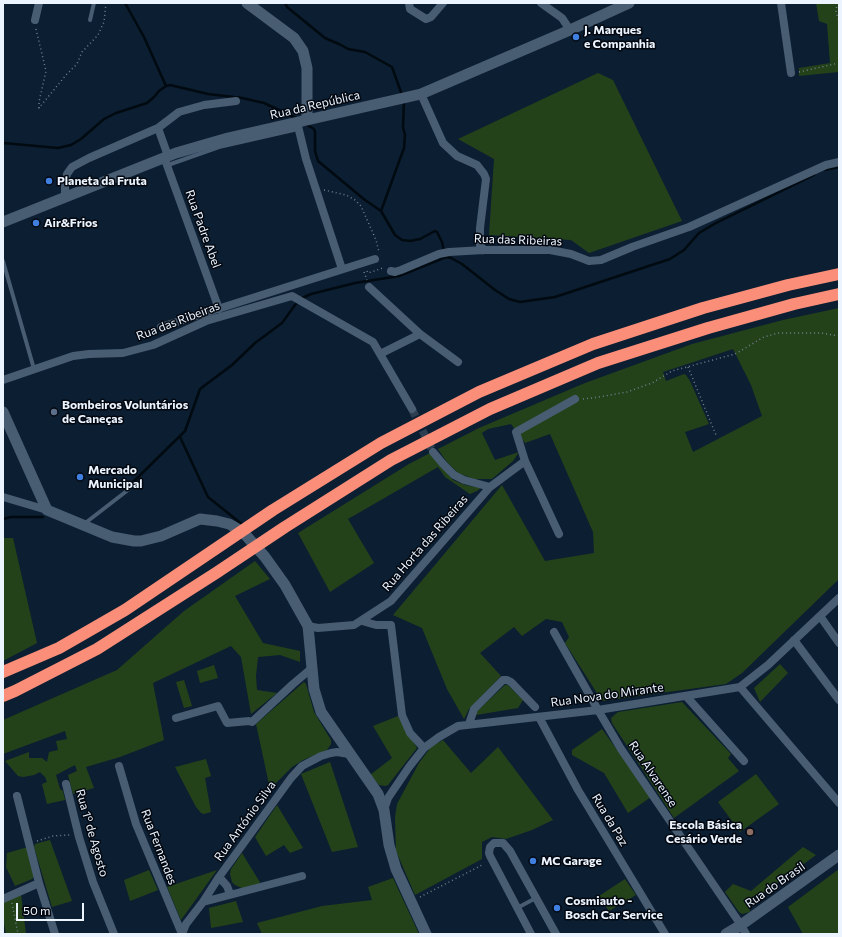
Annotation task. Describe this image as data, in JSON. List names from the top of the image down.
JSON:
{
  "streets": {
    "street": [
      "Rua da República",
      "Rua Padre Abel",
      "Rua das Ribeiras",
      "Rua Horta das Ribeiras",
      "Rua Nova do Mirante",
      "Rua Alvarense",
      "Rua da Paz",
      "Rua António Silva",
      "Rua 1º de Agosto",
      "Rua Fernandes",
      "Rua do Brasil"
    ]
  },
  "crossings": [
    ["Rua da República", "Rua Padre Abel"],
    ["Rua Nova do Mirante", "Rua Alvarense"],
    ["Rua Nova do Mirante", "Rua da Paz"],
    ["Rua Alvarense", "Rua do Brasil"],
    ["Rua António Silva", "Rua Fernandes"]
  ],
  "places": [
    "J. Marques e Companhia",
    "Planeta da Fruta",
    "Air&Frios",
    "Bombeiros Voluntários de Caneças",
    "Mercado Municipal",
    "Escola Básica Cesário Verde",
    "MC Garage",
    "Cosmiauto - Bosch Car Service"
  ],
  "scale_bar": "50 m"
}
